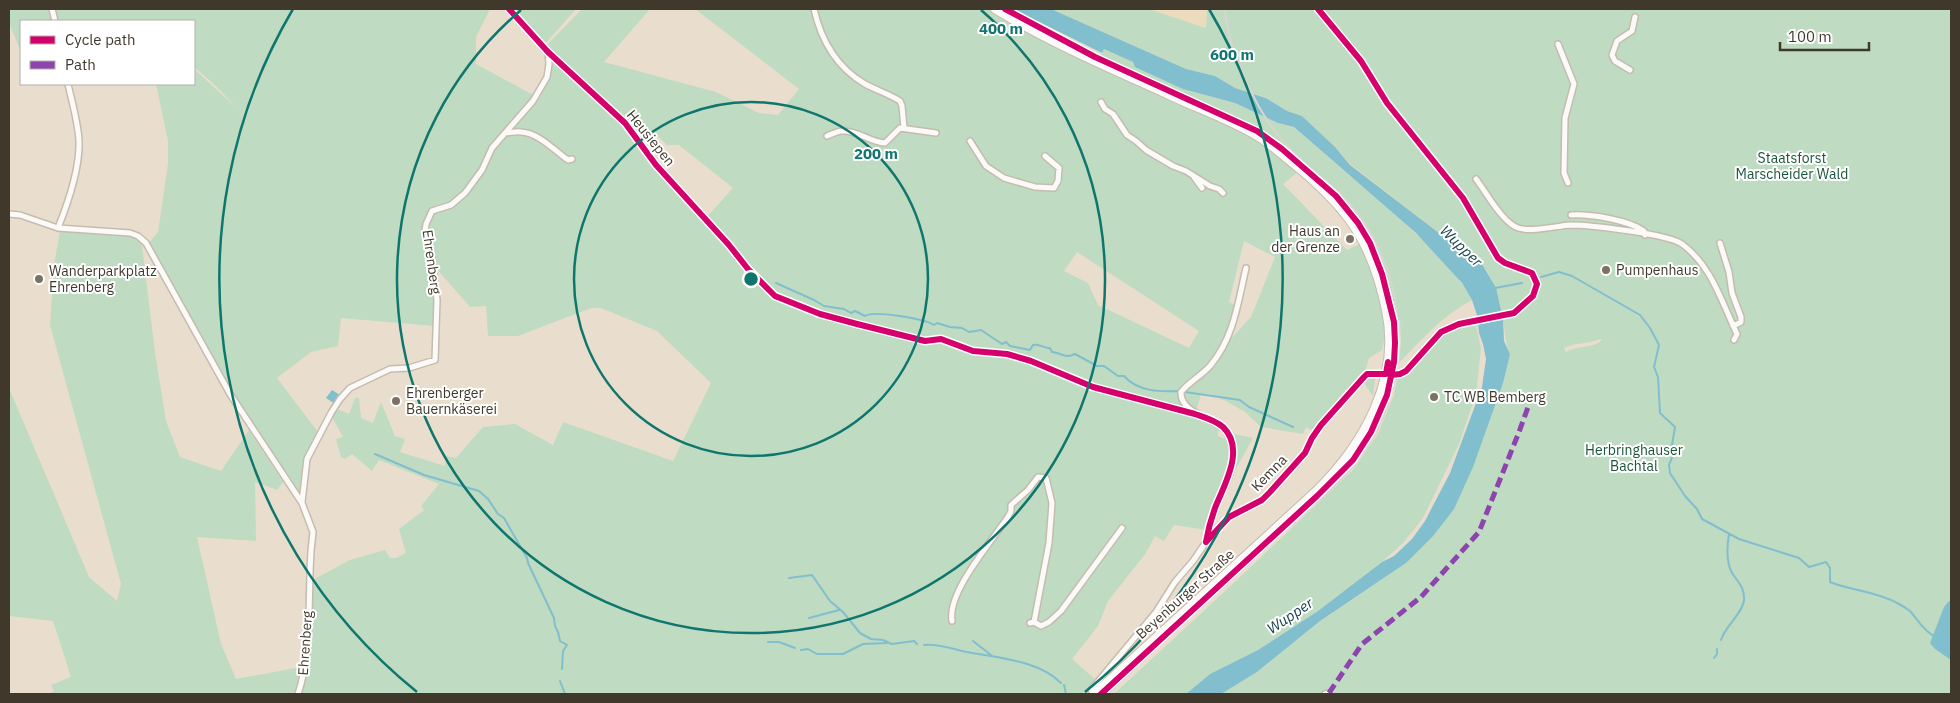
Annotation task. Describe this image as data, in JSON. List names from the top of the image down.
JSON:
{
  "streets": {
    "main road": ["Beyenburger Straße"],
    "street": ["Heusiepen", "Ehrenberg", "Kemna"]
  },
  "crossings": [
    ["Heusiepen", "Ehrenberg"],
    ["Kemna", "Beyenburger Straße"]
  ],
  "water": ["Wupper"],
  "parks": ["Staatsforst Marscheider Wald", "Herbringhauser Bachtal"],
  "places": [
    "Haus an der Grenze",
    "Pumpenhaus",
    "Wanderparkplatz Ehrenberg",
    "TC WB Bemberg",
    "Ehrenberger Bauernkäserei"
  ],
  "legend": ["Cycle path", "Path"],
  "scale_bar": "100 m",
  "rings": ["400 m", "600 m", "200 m"]
}
